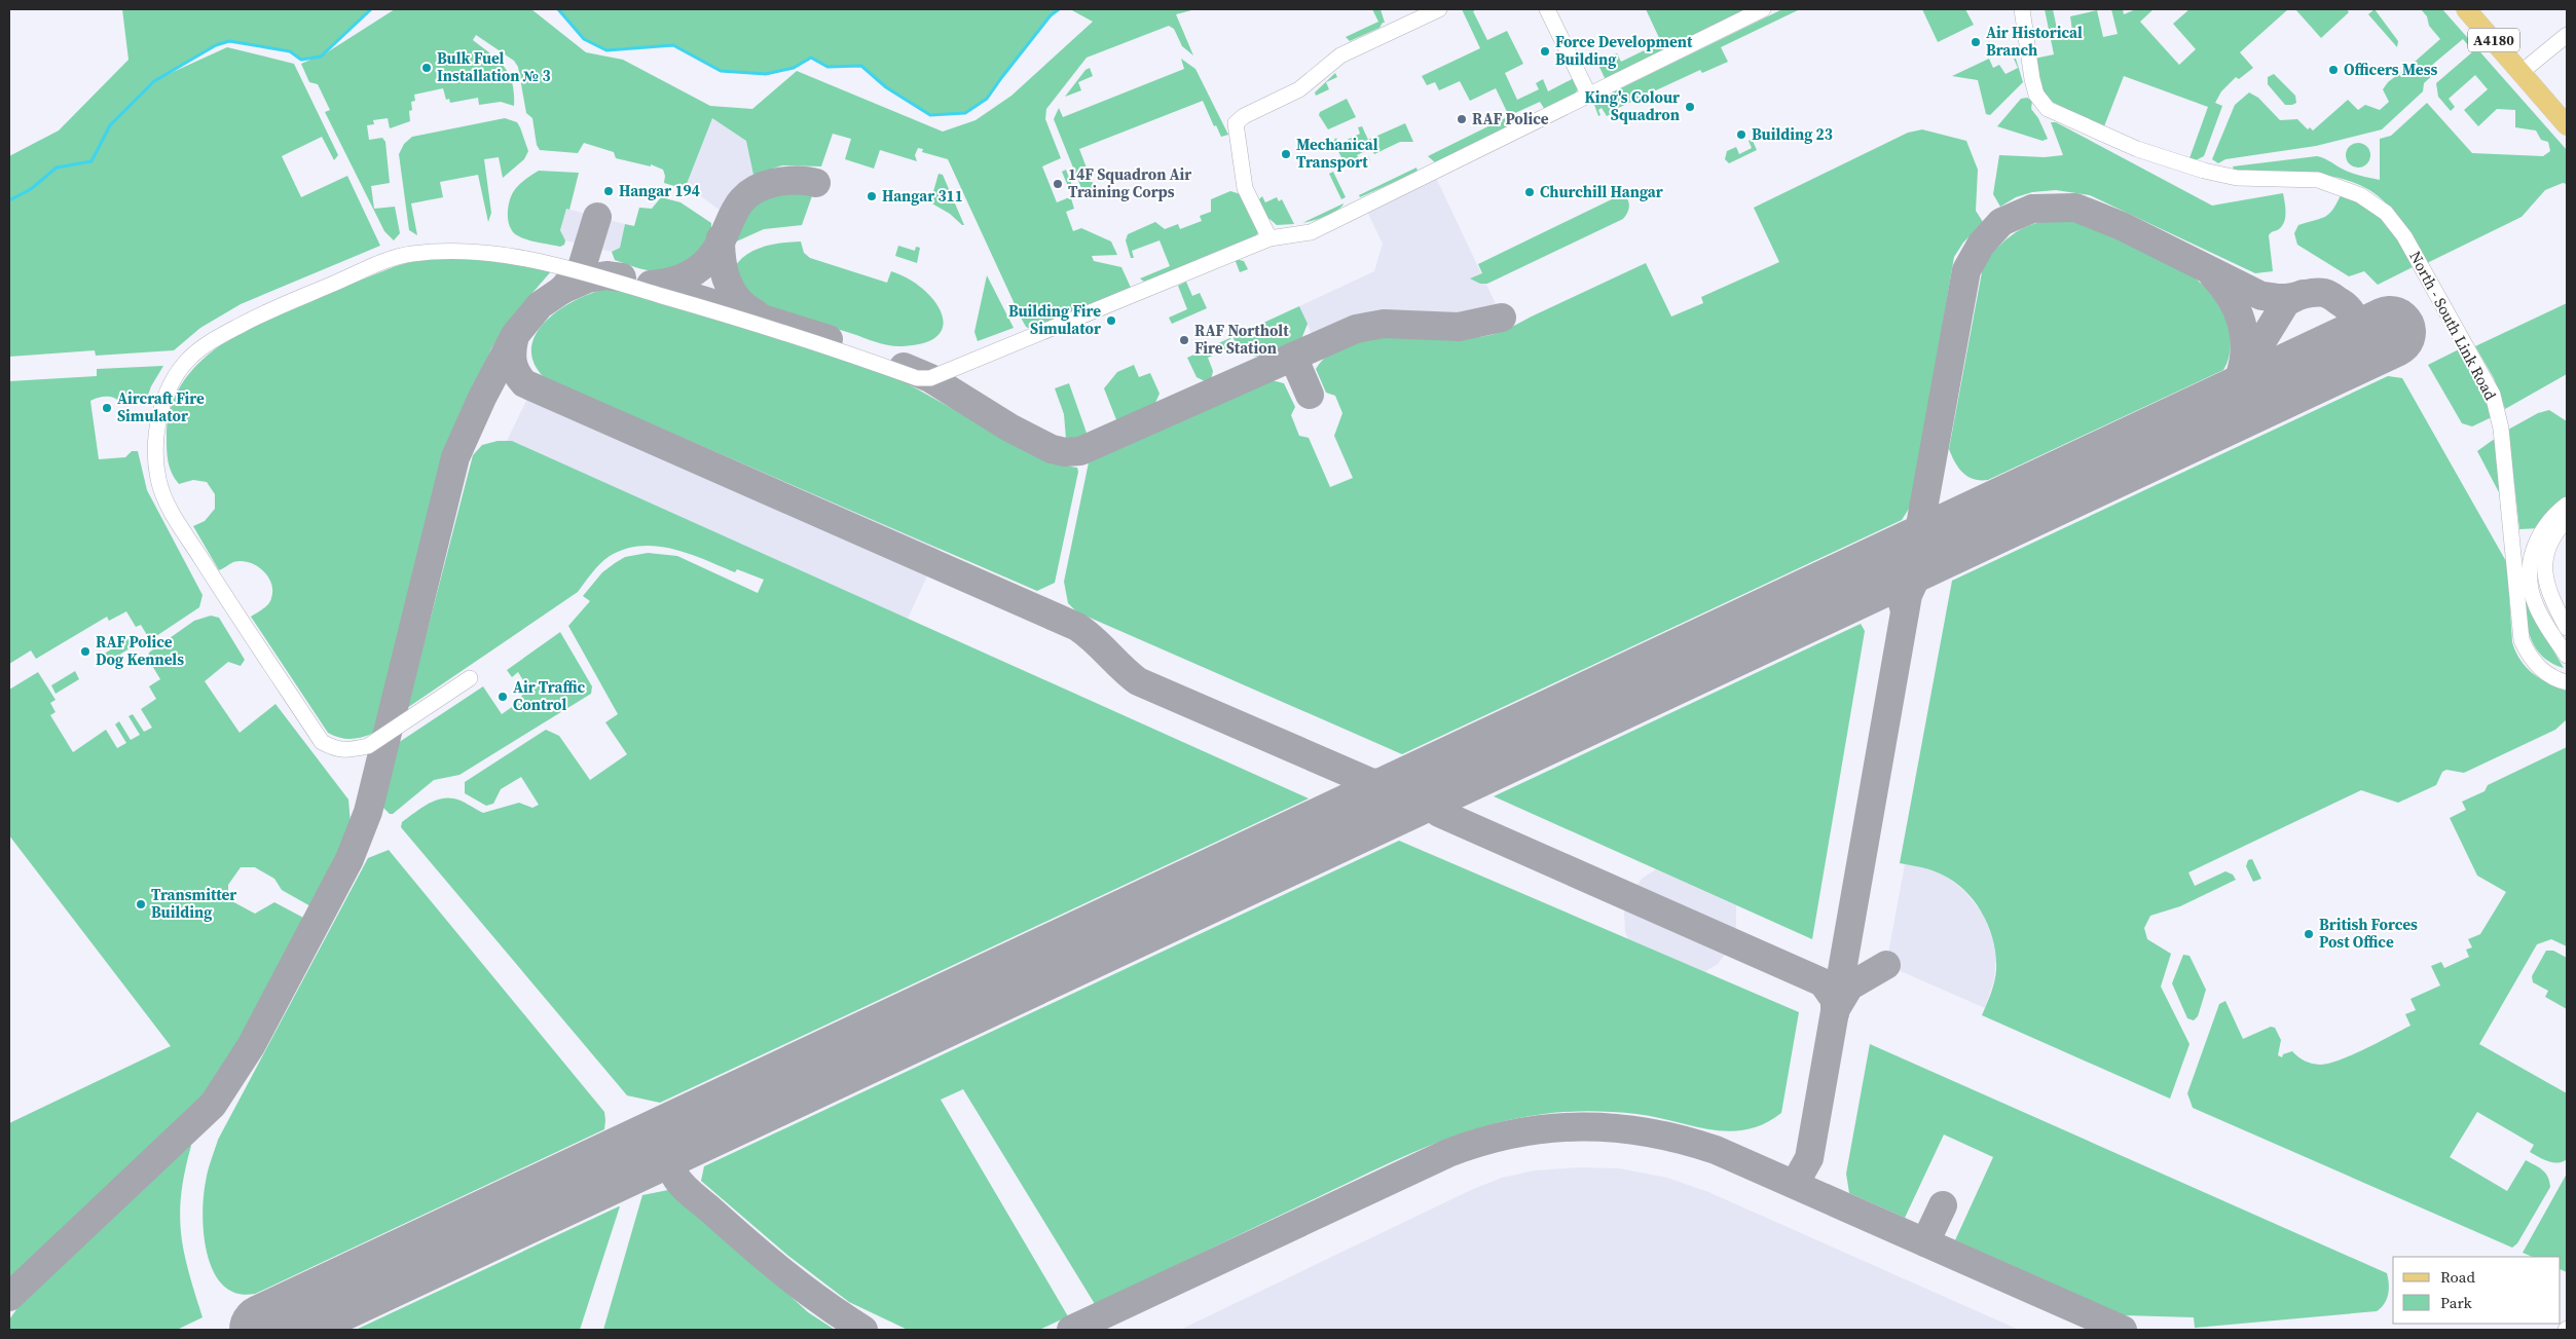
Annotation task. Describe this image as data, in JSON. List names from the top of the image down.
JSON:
{
  "streets": {
    "main road": ["A4180"],
    "street": ["North - South Link Road"]
  },
  "places": [
    "Air Historical Branch",
    "Force Development Building",
    "Bulk Fuel Installation № 3",
    "Officers Mess",
    "King's Colour Squadron",
    "RAF Police",
    "Building 23",
    "Mechanical Transport",
    "14F Squadron Air Training Corps",
    "Hangar 194",
    "Churchill Hangar",
    "Hangar 311",
    "Building Fire Simulator",
    "RAF Northolt Fire Station",
    "Aircraft Fire Simulator",
    "RAF Police Dog Kennels",
    "Air Traffic Control",
    "Transmitter Building",
    "British Forces Post Office"
  ],
  "legend": ["Road", "Park"]
}
